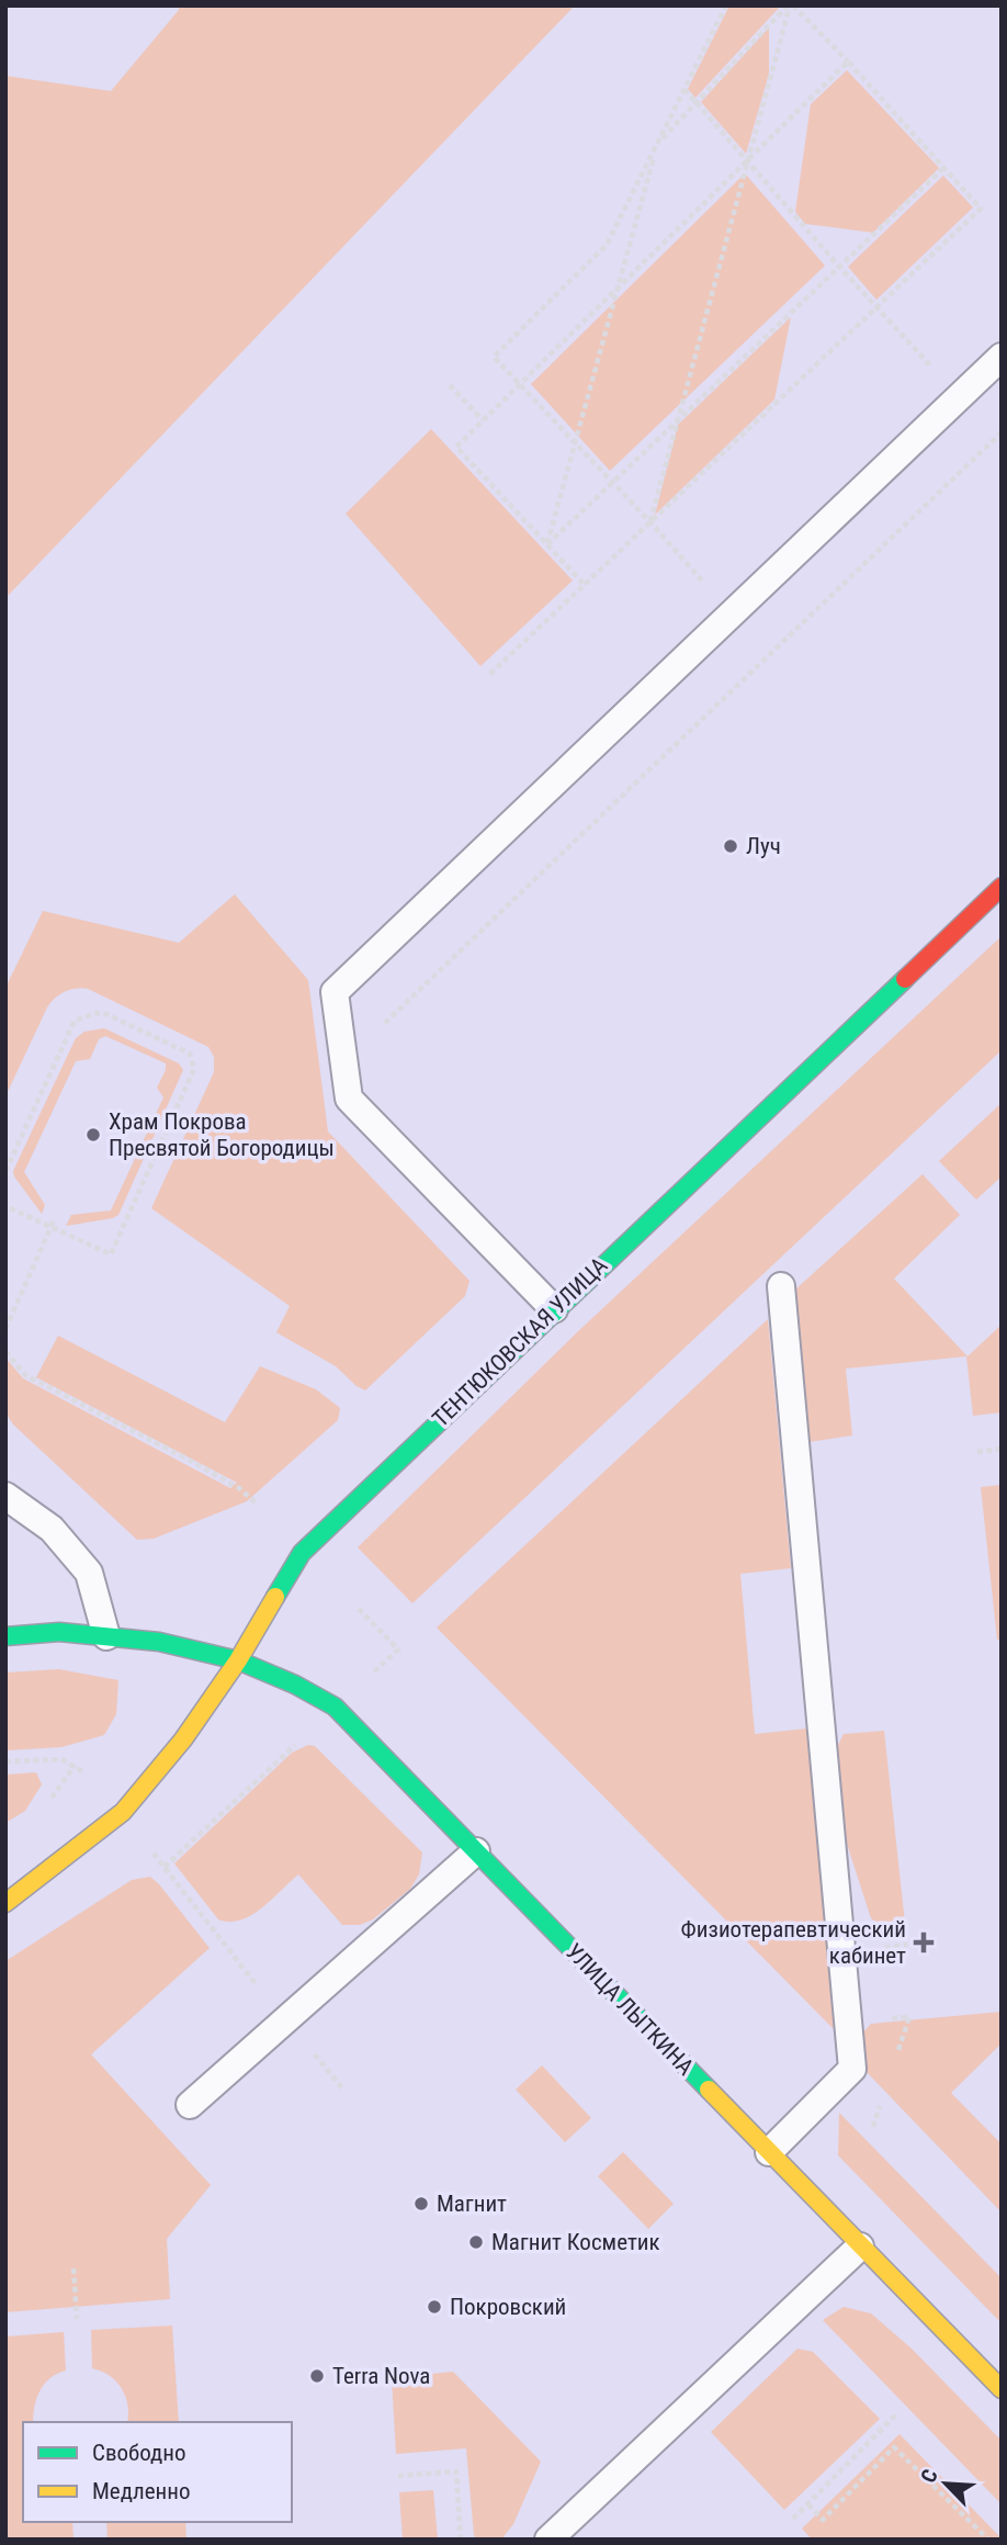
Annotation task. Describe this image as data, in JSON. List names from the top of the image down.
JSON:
{
  "streets": {
    "street": ["ТЕНТЮКОВСКАЯ УЛИЦА", "УЛИЦА ЛЫТКИНА"]
  },
  "crossings": [
    ["ТЕНТЮКОВСКАЯ УЛИЦА", "УЛИЦА ЛЫТКИНА"]
  ],
  "places": {
    "other": [
      "Луч",
      "Храм Покрова Пресвятой Богородицы",
      "Магнит",
      "Магнит Косметик",
      "Покровский",
      "Terra Nova"
    ],
    "health": ["Физиотерапевтический кабинет"]
  },
  "legend": ["Свободно", "Медленно"],
  "north": "top left"
}
